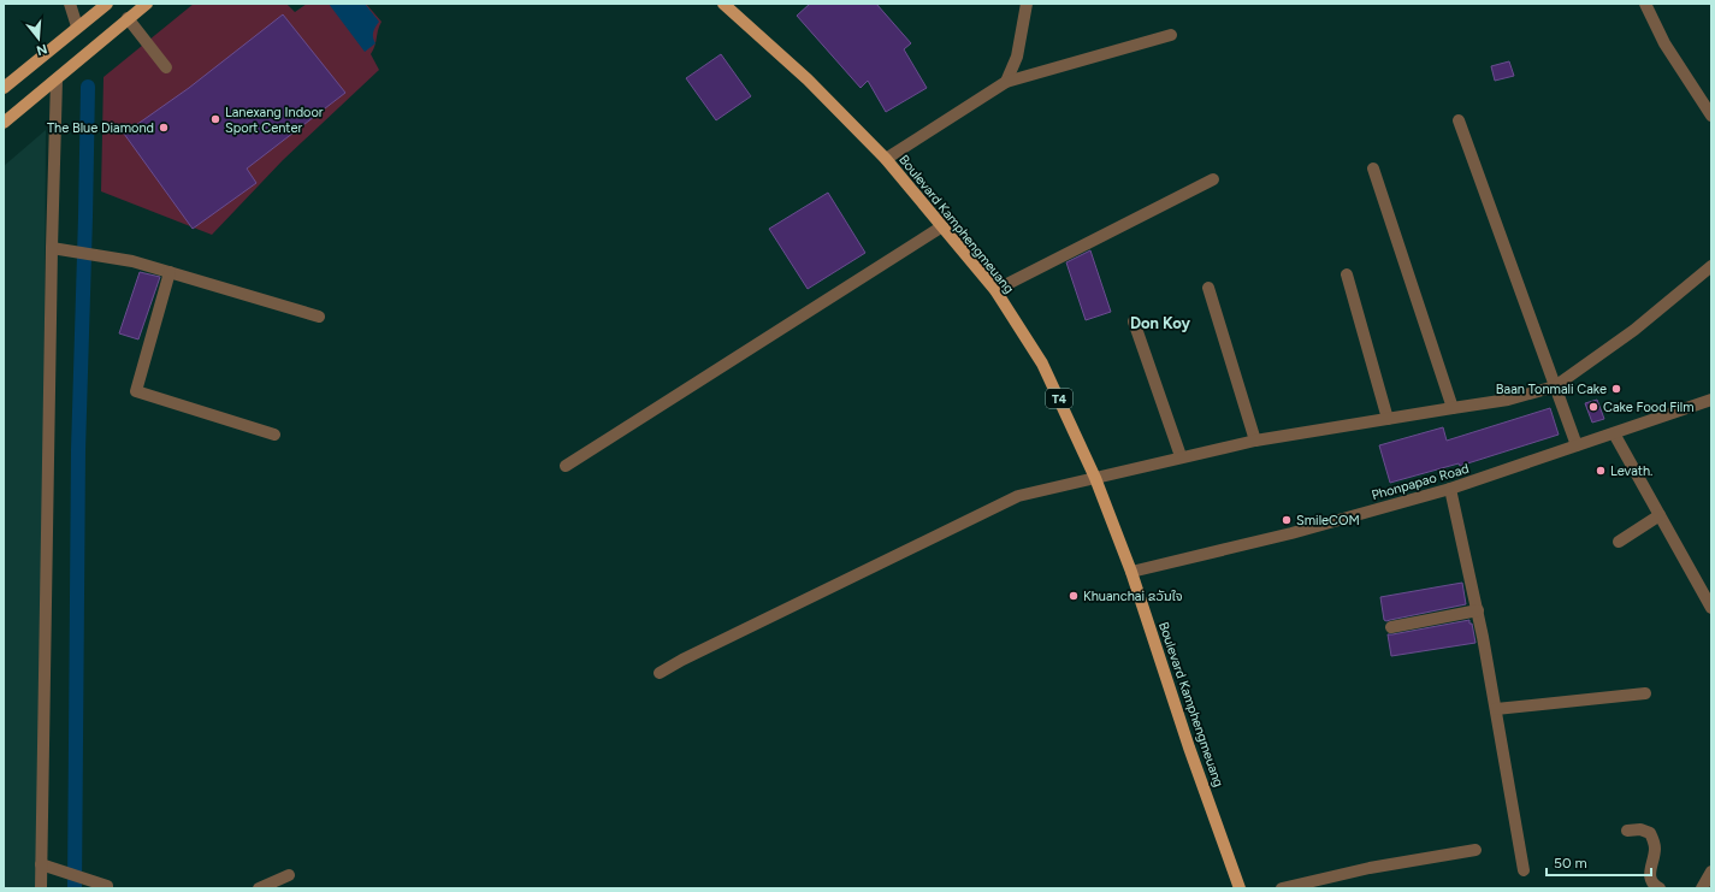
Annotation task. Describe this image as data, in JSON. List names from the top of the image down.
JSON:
{
  "streets": {
    "main road": ["Boulevard Kamphengmeuang", "T4"],
    "street": ["Phonpapao Road"]
  },
  "crossings": [
    ["Boulevard Kamphengmeuang", "Phonpapao Road"]
  ],
  "districts": ["Don Koy"],
  "places": [
    "Lanexang Indoor Sport Center",
    "The Blue Diamond",
    "Baan Tonmali Cake",
    "Cake Food Film",
    "Levath.",
    "SmileCOM",
    "Khuanchai ຂວັນໃຈ"
  ],
  "scale_bar": "50 m",
  "north": "bottom"
}
